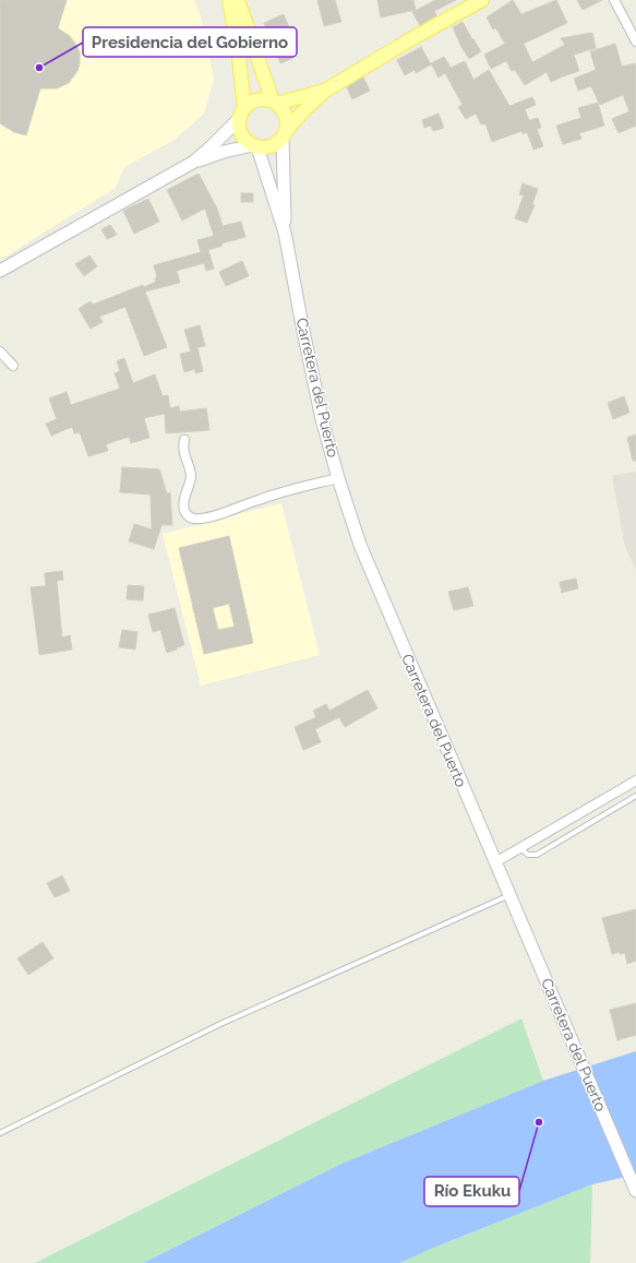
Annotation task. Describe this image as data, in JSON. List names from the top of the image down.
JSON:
{
  "streets": {
    "main road": ["Carretera del Puerto"]
  },
  "places": ["Presidencia del Gobierno", "Río Ekuku"]
}
